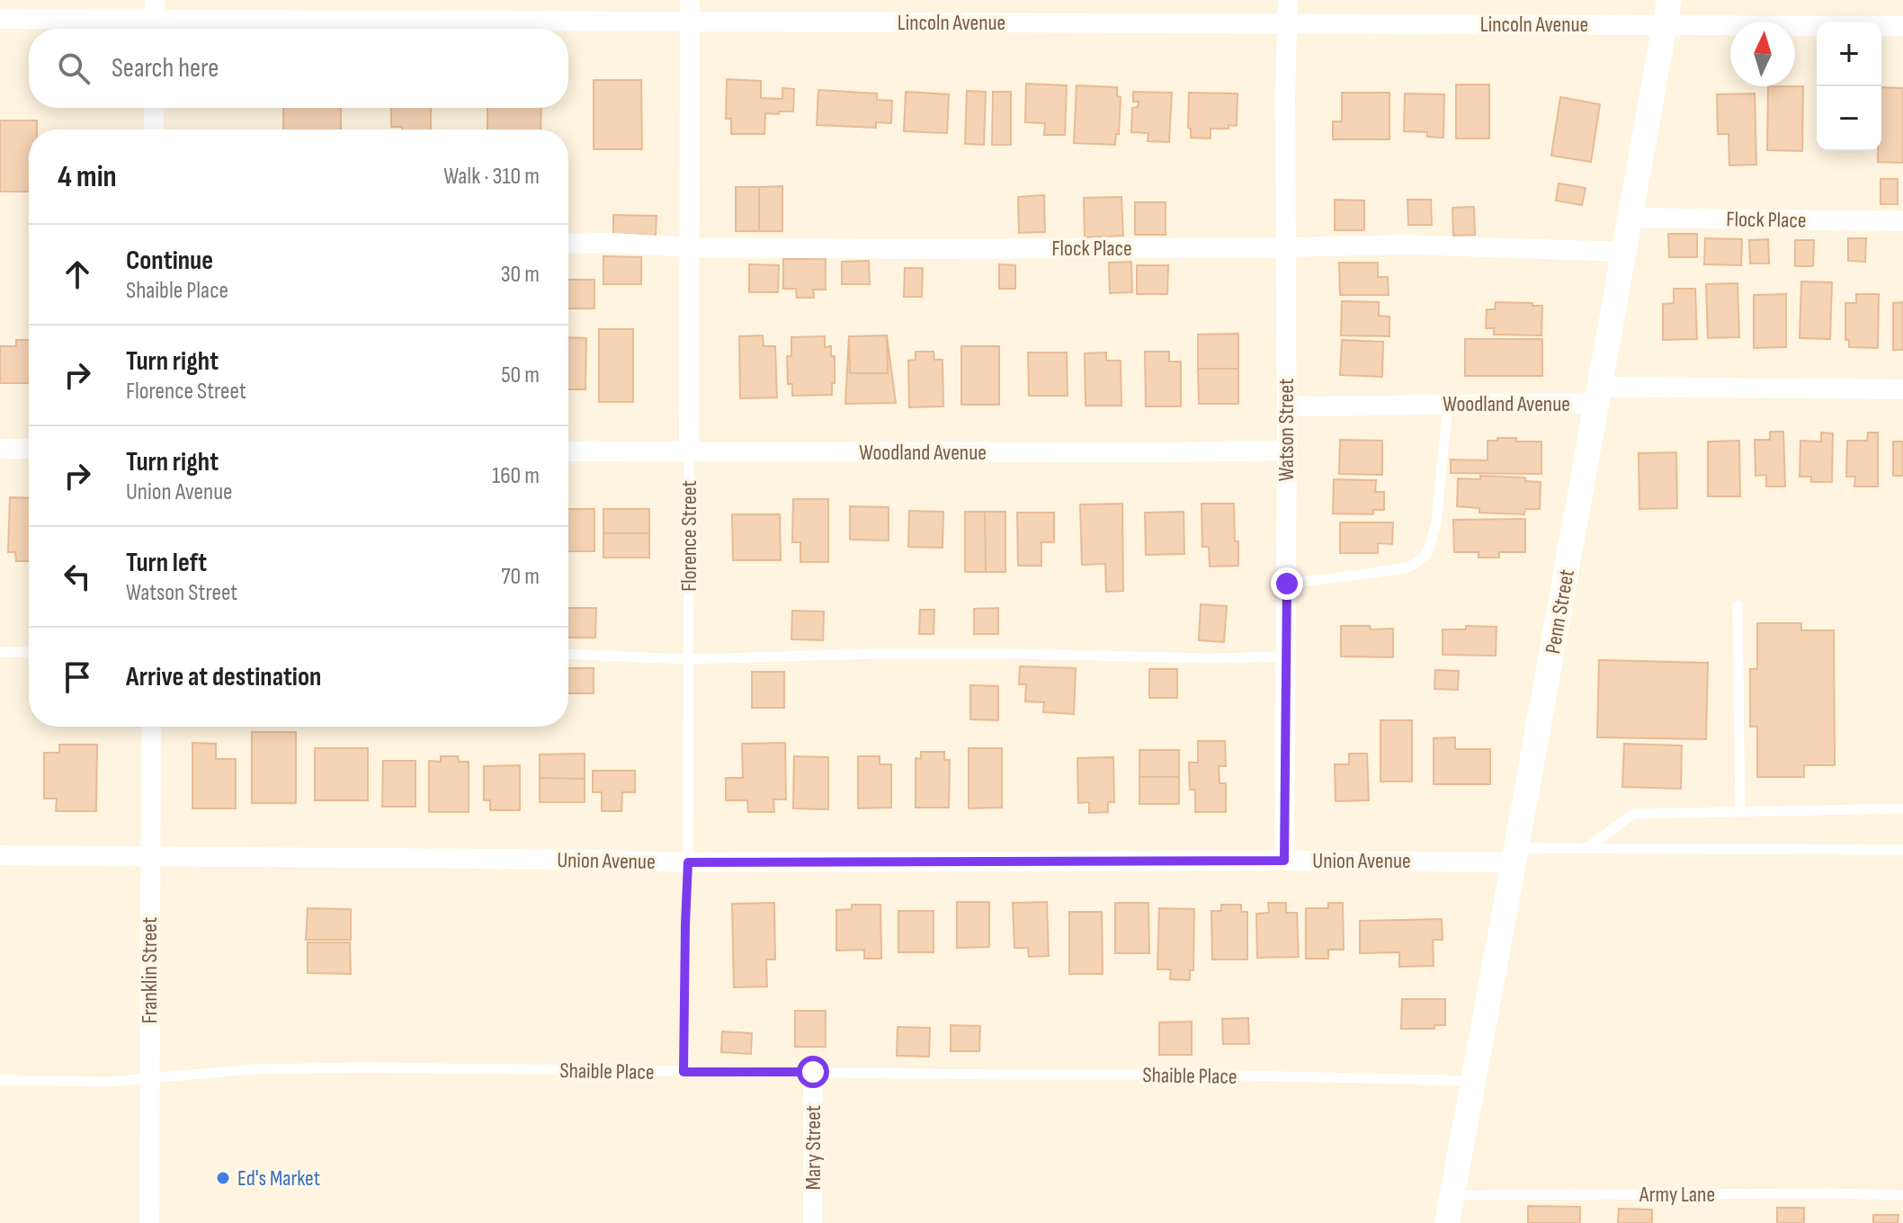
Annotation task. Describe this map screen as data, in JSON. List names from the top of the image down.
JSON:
{
  "streets": {
    "street": [
      "Lincoln Avenue",
      "Flock Place",
      "Woodland Avenue",
      "Watson Street",
      "Florence Street",
      "Penn Street",
      "Union Avenue",
      "Franklin Street",
      "Mary Street"
    ],
    "lane": ["Shaible Place", "Army Lane"]
  },
  "crossings": [
    ["Lincoln Avenue", "Watson Street"],
    ["Lincoln Avenue", "Florence Street"],
    ["Lincoln Avenue", "Penn Street"],
    ["Flock Place", "Watson Street"],
    ["Flock Place", "Florence Street"],
    ["Flock Place", "Penn Street"],
    ["Woodland Avenue", "Watson Street"],
    ["Woodland Avenue", "Florence Street"],
    ["Woodland Avenue", "Penn Street"],
    ["Watson Street", "Union Avenue"],
    ["Florence Street", "Union Avenue"],
    ["Florence Street", "Shaible Place"],
    ["Penn Street", "Union Avenue"],
    ["Penn Street", "Shaible Place"],
    ["Penn Street", "Army Lane"],
    ["Union Avenue", "Franklin Street"],
    ["Franklin Street", "Shaible Place"],
    ["Shaible Place", "Mary Street"]
  ],
  "places": ["Ed's Market"],
  "north": "top",
  "page": {
    "map_buttons": ["+", "−"],
    "search": "Search here",
    "heading": ["4 min", "Walk · 310 m"],
    "list": [
      ["Continue", "Shaible Place", "30 m"],
      ["Turn right", "Florence Street", "50 m"],
      ["Turn right", "Union Avenue", "160 m"],
      ["Turn left", "Watson Street", "70 m"],
      "Arrive at destination"
    ]
  }
}
